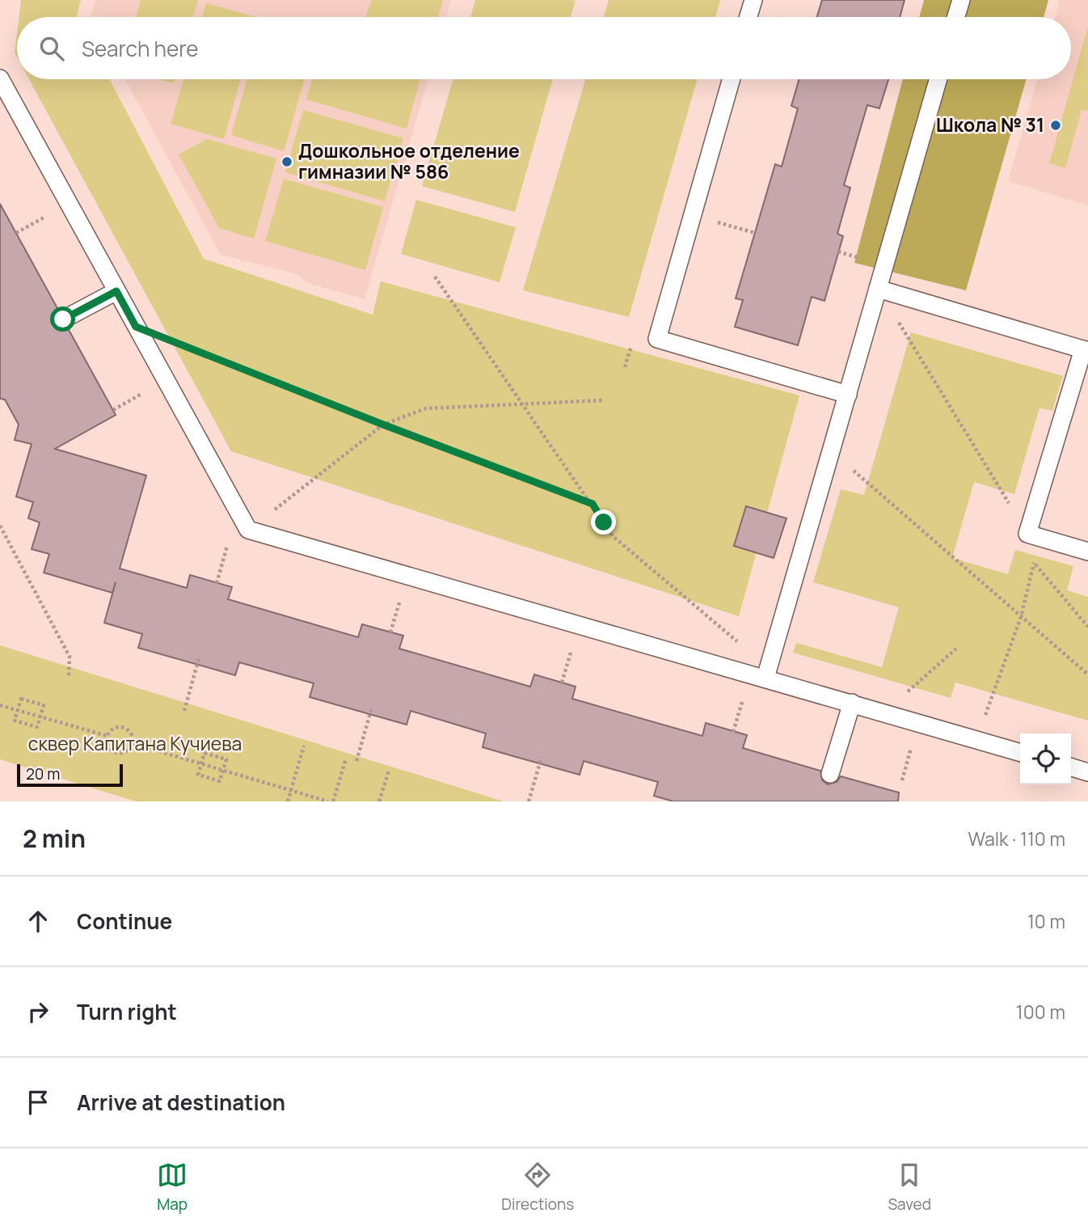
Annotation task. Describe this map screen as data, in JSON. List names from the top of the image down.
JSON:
{
  "parks": ["сквер Капитана Кучиева"],
  "places": ["Школа № 31", "Дошкольное отделение гимназии № 586"],
  "scale_bar": "20 m",
  "page": {
    "search": "Search here",
    "scale": "20 m",
    "heading": ["2 min", "Walk · 110 m"],
    "list": [
      ["Continue", "10 m"],
      ["Turn right", "100 m"],
      "Arrive at destination"
    ],
    "nav": ["Map", "Directions", "Saved"]
  }
}
